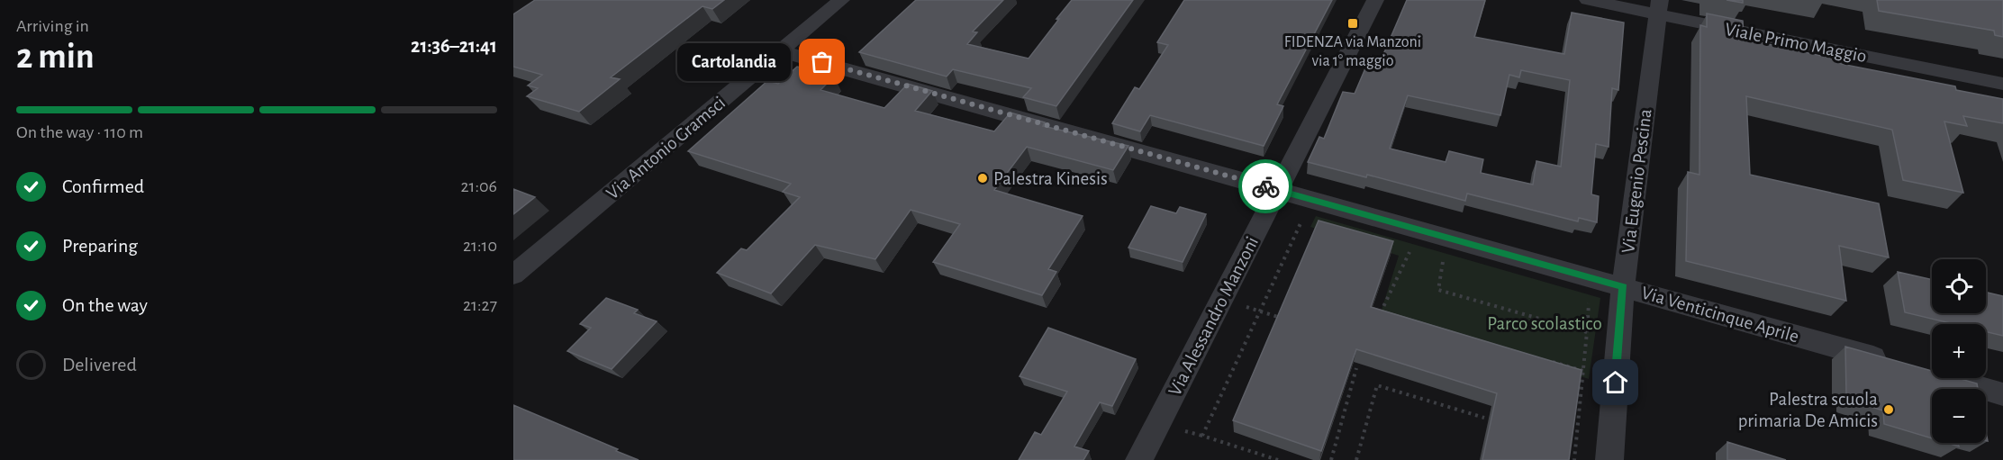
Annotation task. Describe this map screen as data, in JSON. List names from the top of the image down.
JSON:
{
  "streets": {
    "street": [
      "Viale Primo Maggio",
      "Via Antonio Gramsci",
      "Via Eugenio Pescina",
      "Via Venticinque Aprile",
      "Via Alessandro Manzoni"
    ]
  },
  "crossings": [
    ["Viale Primo Maggio", "Via Eugenio Pescina"],
    ["Via Antonio Gramsci", "Via Venticinque Aprile"],
    ["Via Eugenio Pescina", "Via Venticinque Aprile"],
    ["Via Venticinque Aprile", "Via Alessandro Manzoni"]
  ],
  "parks": ["Parco scolastico"],
  "places": {
    "transit": ["FIDENZA via Manzoni via 1° maggio"],
    "other": ["Cartolandia", "Palestra Kinesis", "Palestra scuola primaria De Amicis"]
  },
  "page": {
    "heading": ["2 min", "Arriving in", "21:36–21:41"],
    "bubble": "Cartolandia",
    "bar": "On the way · 110 m",
    "list": [
      ["Confirmed", "21:06"],
      ["Preparing", "21:10"],
      ["On the way", "21:27"],
      "Delivered"
    ],
    "map_buttons": ["+", "−"]
  }
}
